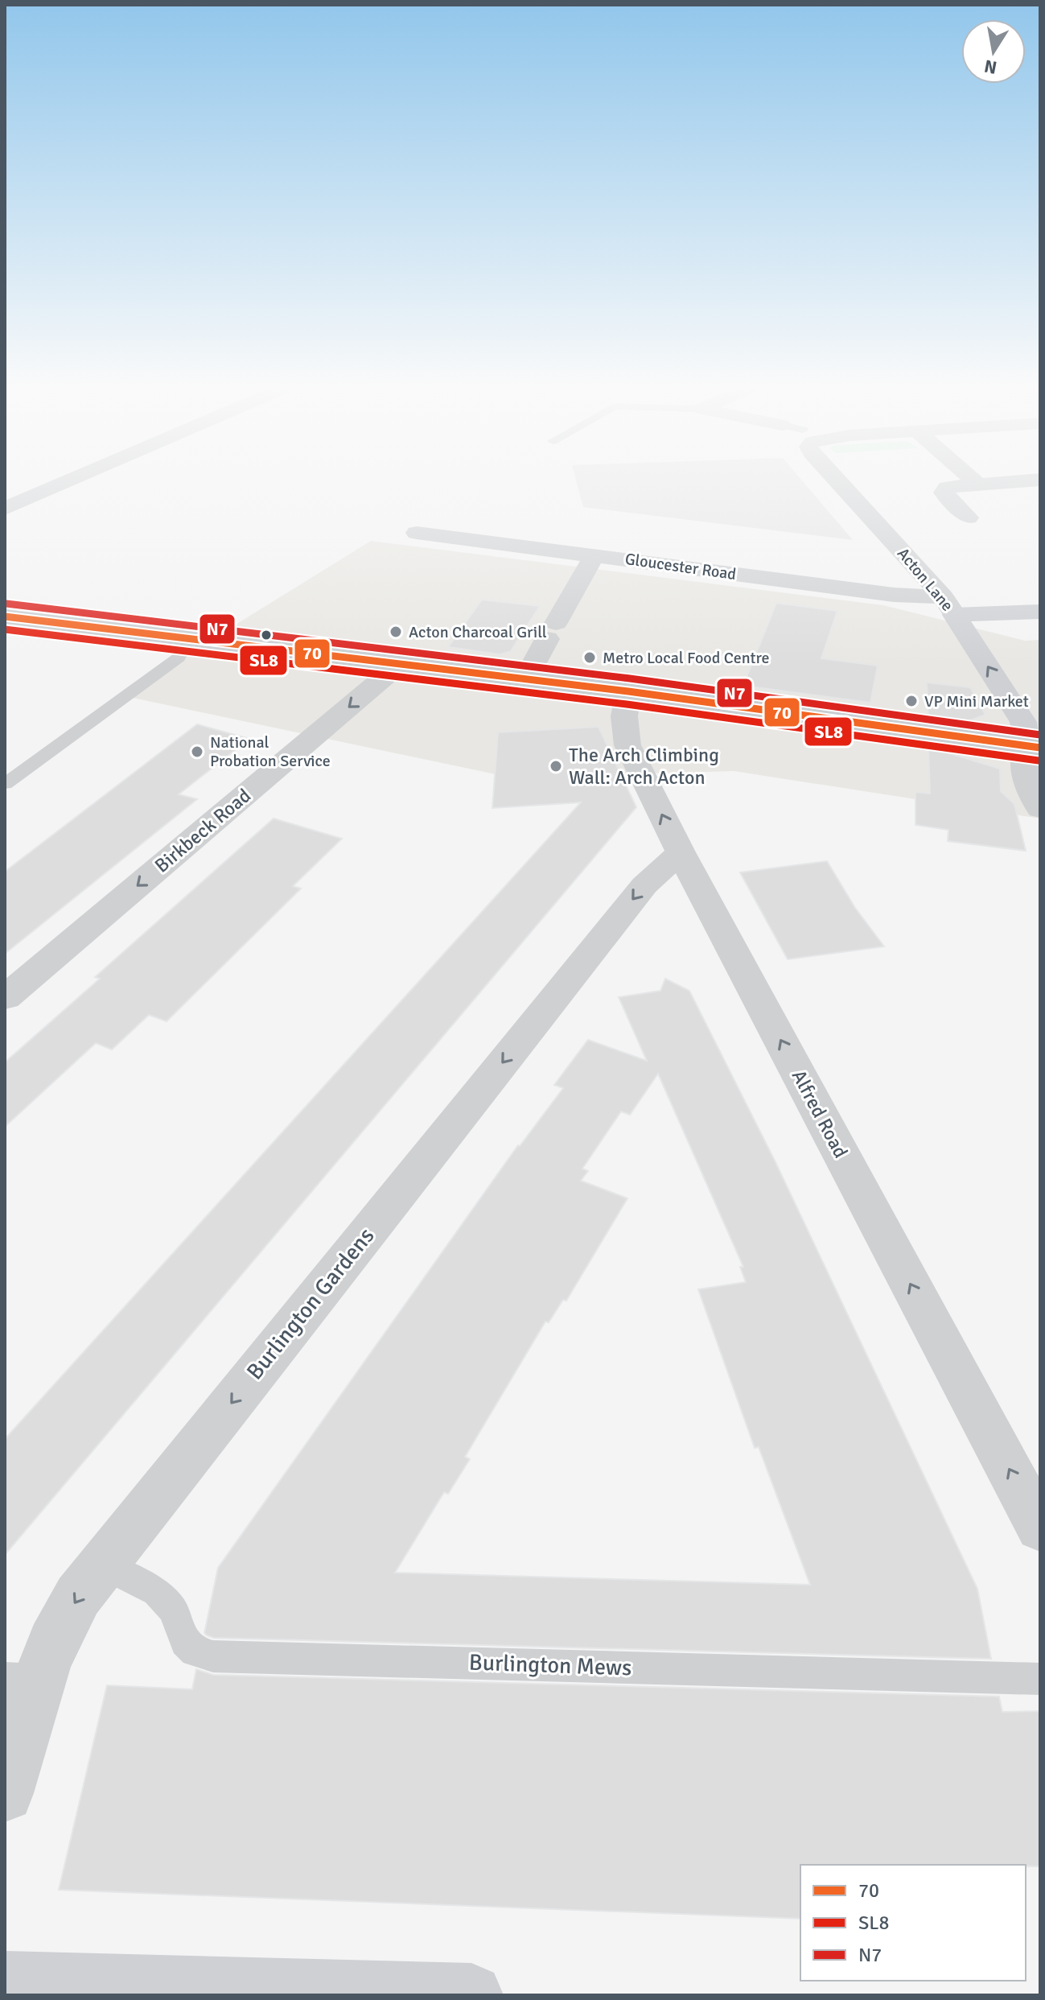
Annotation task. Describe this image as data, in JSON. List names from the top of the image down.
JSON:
{
  "streets": {
    "main road": ["Acton Lane"],
    "street": [
      "Gloucester Road",
      "Birkbeck Road",
      "Alfred Road",
      "Burlington Gardens"
    ],
    "lane": ["Burlington Mews"]
  },
  "crossings": [
    ["Gloucester Road", "Acton Lane"],
    ["Alfred Road", "Burlington Gardens"],
    ["Burlington Gardens", "Burlington Mews"]
  ],
  "one_way": [
    "Acton Lane",
    "Birkbeck Road",
    "Alfred Road",
    "Burlington Gardens"
  ],
  "places": [
    "Acton Charcoal Grill",
    "Metro Local Food Centre",
    "VP Mini Market",
    "National Probation Service",
    "The Arch Climbing Wall: Arch Acton"
  ],
  "lines": ["transit line N7", "transit line 70", "transit line SL8"],
  "legend": ["70", "SL8", "N7"],
  "north": "bottom"
}
